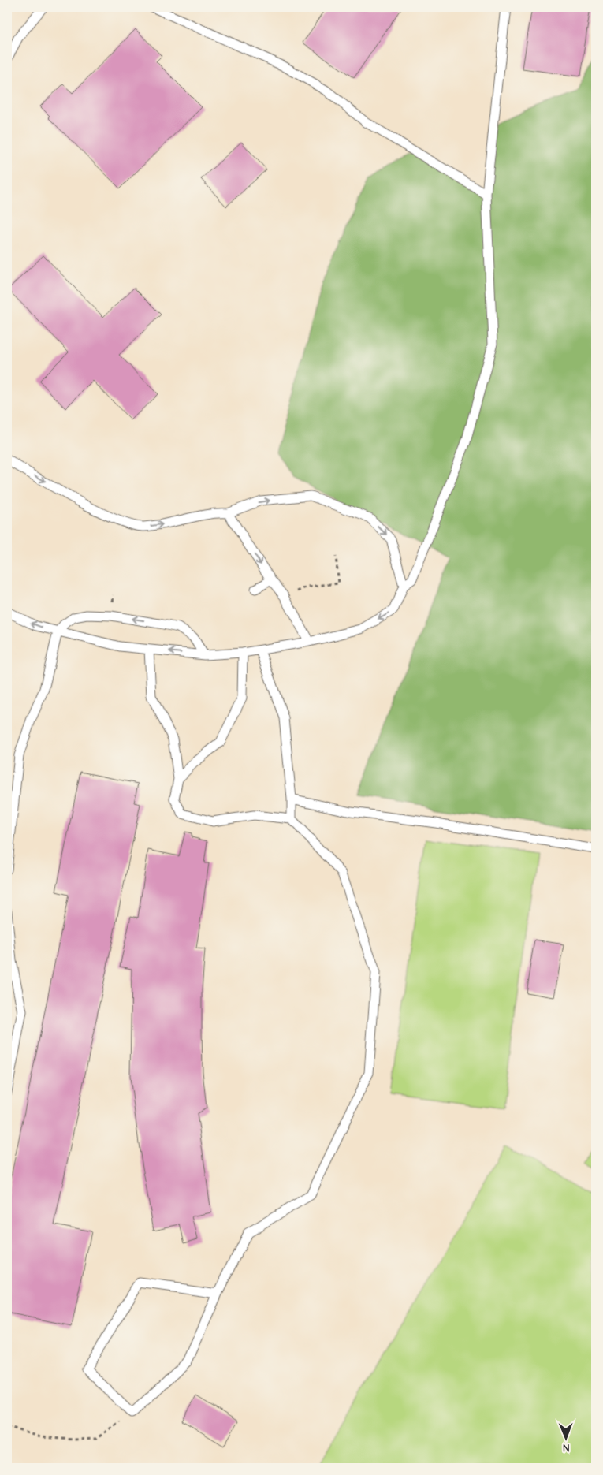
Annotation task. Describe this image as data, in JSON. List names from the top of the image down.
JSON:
{
  "north": "bottom"
}
